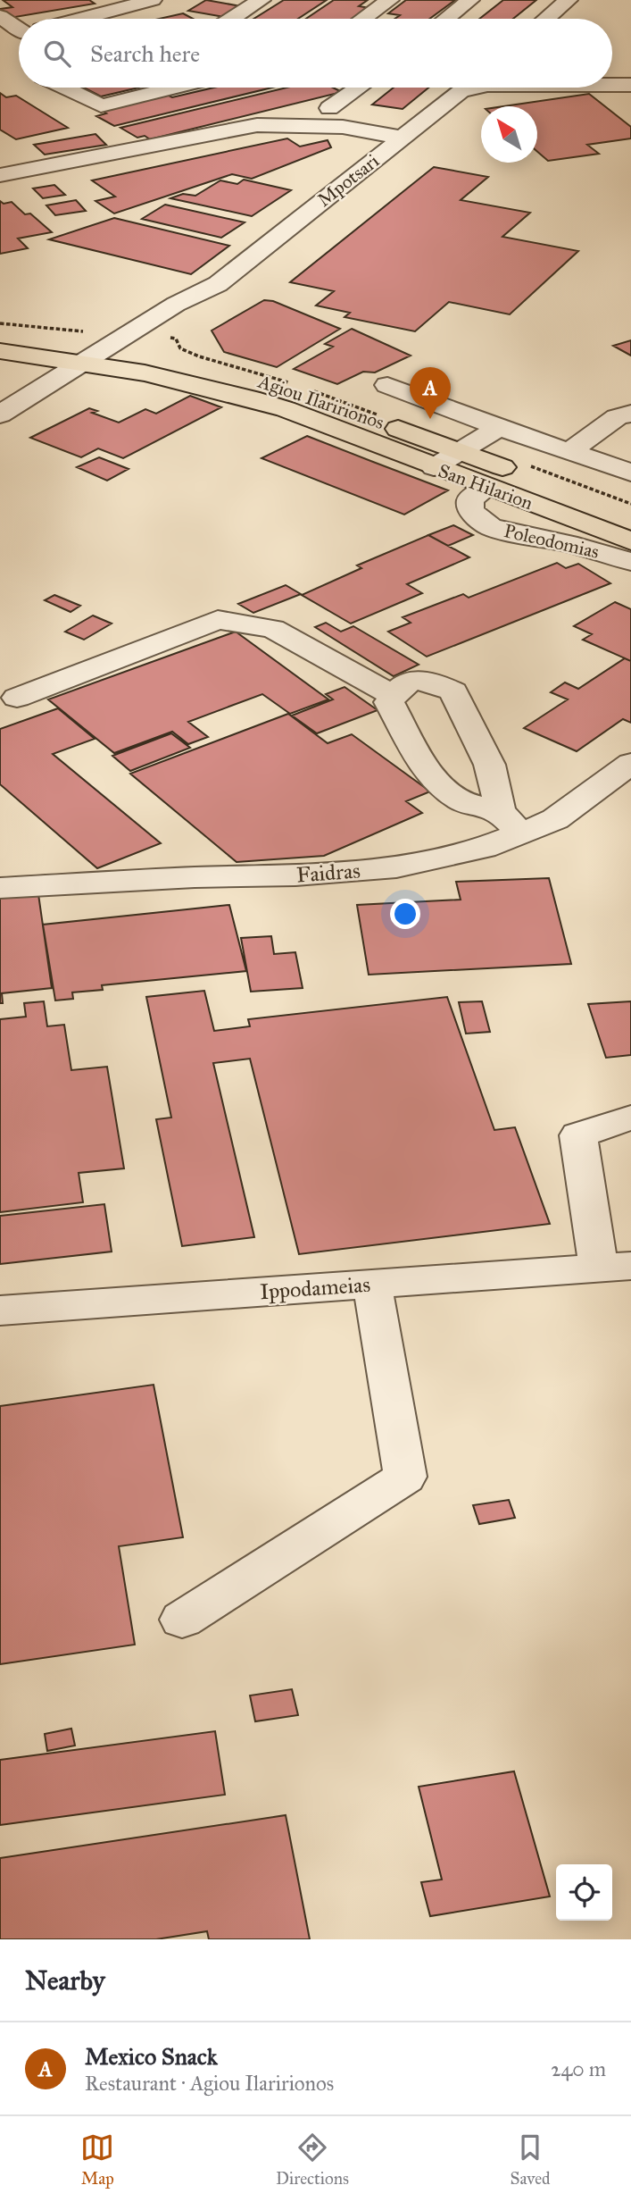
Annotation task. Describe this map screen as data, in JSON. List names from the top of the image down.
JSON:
{
  "streets": {
    "main road": ["Agiou Ilaririonos", "San Hilarion"],
    "street": [
      "Mpotsari",
      "Poleodomias",
      "Faidras",
      "Ippodameias"
    ]
  },
  "crossings": [
    ["Mpotsari", "Agiou Ilaririonos"],
    ["Agiou Ilaririonos", "San Hilarion"],
    ["San Hilarion", "Poleodomias"]
  ],
  "north": "top left",
  "page": {
    "search": "Search here",
    "pins": "A",
    "heading": "Nearby",
    "list": [
      {
        "mark": "A",
        "name": "Mexico Snack",
        "note": "Restaurant · Agiou Ilaririonos",
        "value": "240 m"
      }
    ],
    "nav": ["Map", "Directions", "Saved"]
  }
}
